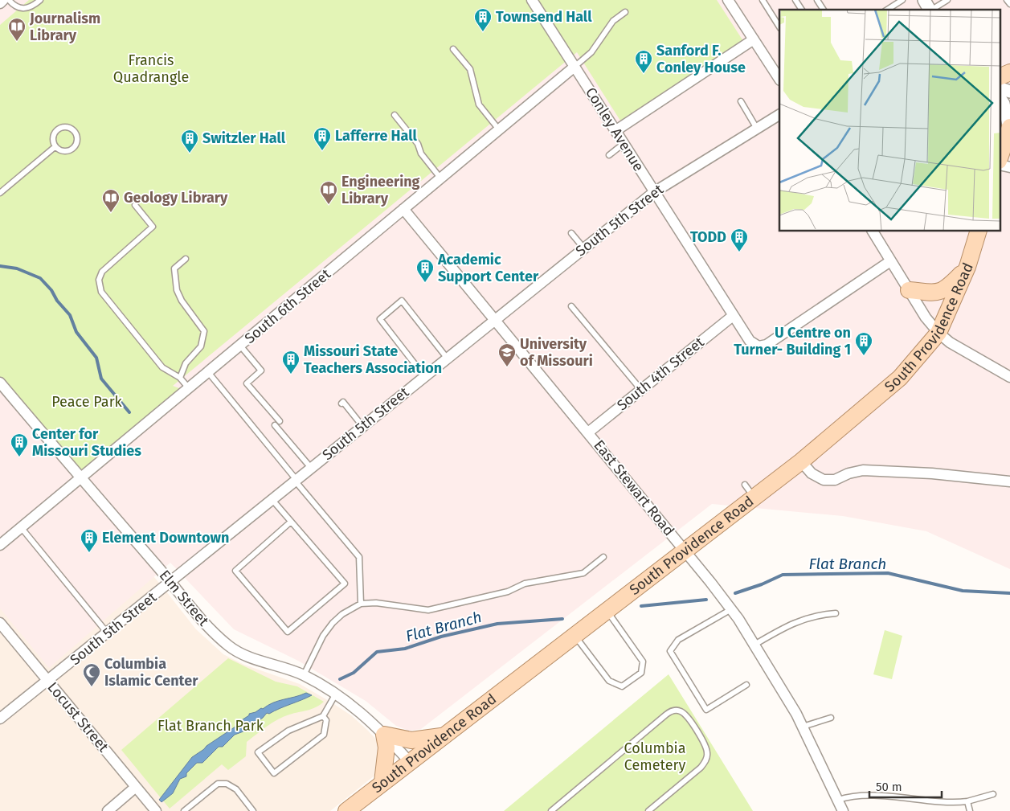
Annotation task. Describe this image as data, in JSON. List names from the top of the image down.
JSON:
{
  "streets": {
    "main road": ["South Providence Road"],
    "street": [
      "Conley Avenue",
      "South 5th Street",
      "South 6th Street",
      "South 4th Street",
      "East Stewart Road",
      "Elm Street",
      "Locust Street"
    ]
  },
  "crossings": [
    ["Conley Avenue", "South 5th Street"],
    ["Conley Avenue", "South 6th Street"],
    ["Conley Avenue", "South 4th Street"],
    ["South 5th Street", "East Stewart Road"],
    ["South 5th Street", "Elm Street"],
    ["South 5th Street", "Locust Street"],
    ["South 6th Street", "East Stewart Road"],
    ["South 6th Street", "Elm Street"],
    ["South Providence Road", "East Stewart Road"],
    ["South Providence Road", "Elm Street"],
    ["South 4th Street", "East Stewart Road"]
  ],
  "water": ["Flat Branch"],
  "parks": [
    "Francis Quadrangle",
    "Peace Park",
    "Flat Branch Park",
    "Columbia Cemetery"
  ],
  "places": {
    "building": [
      "Townsend Hall",
      "Sanford F. Conley House",
      "Lafferre Hall",
      "Switzler Hall",
      "TODD",
      "Academic Support Center",
      "U Centre on Turner- Building 1",
      "Missouri State Teachers Association",
      "Center for Missouri Studies",
      "Element Downtown"
    ],
    "library": ["Journalism Library", "Engineering Library", "Geology Library"],
    "school or university": ["University of Missouri"],
    "mosque": ["Columbia Islamic Center"]
  },
  "scale_bar": "50 m"
}
